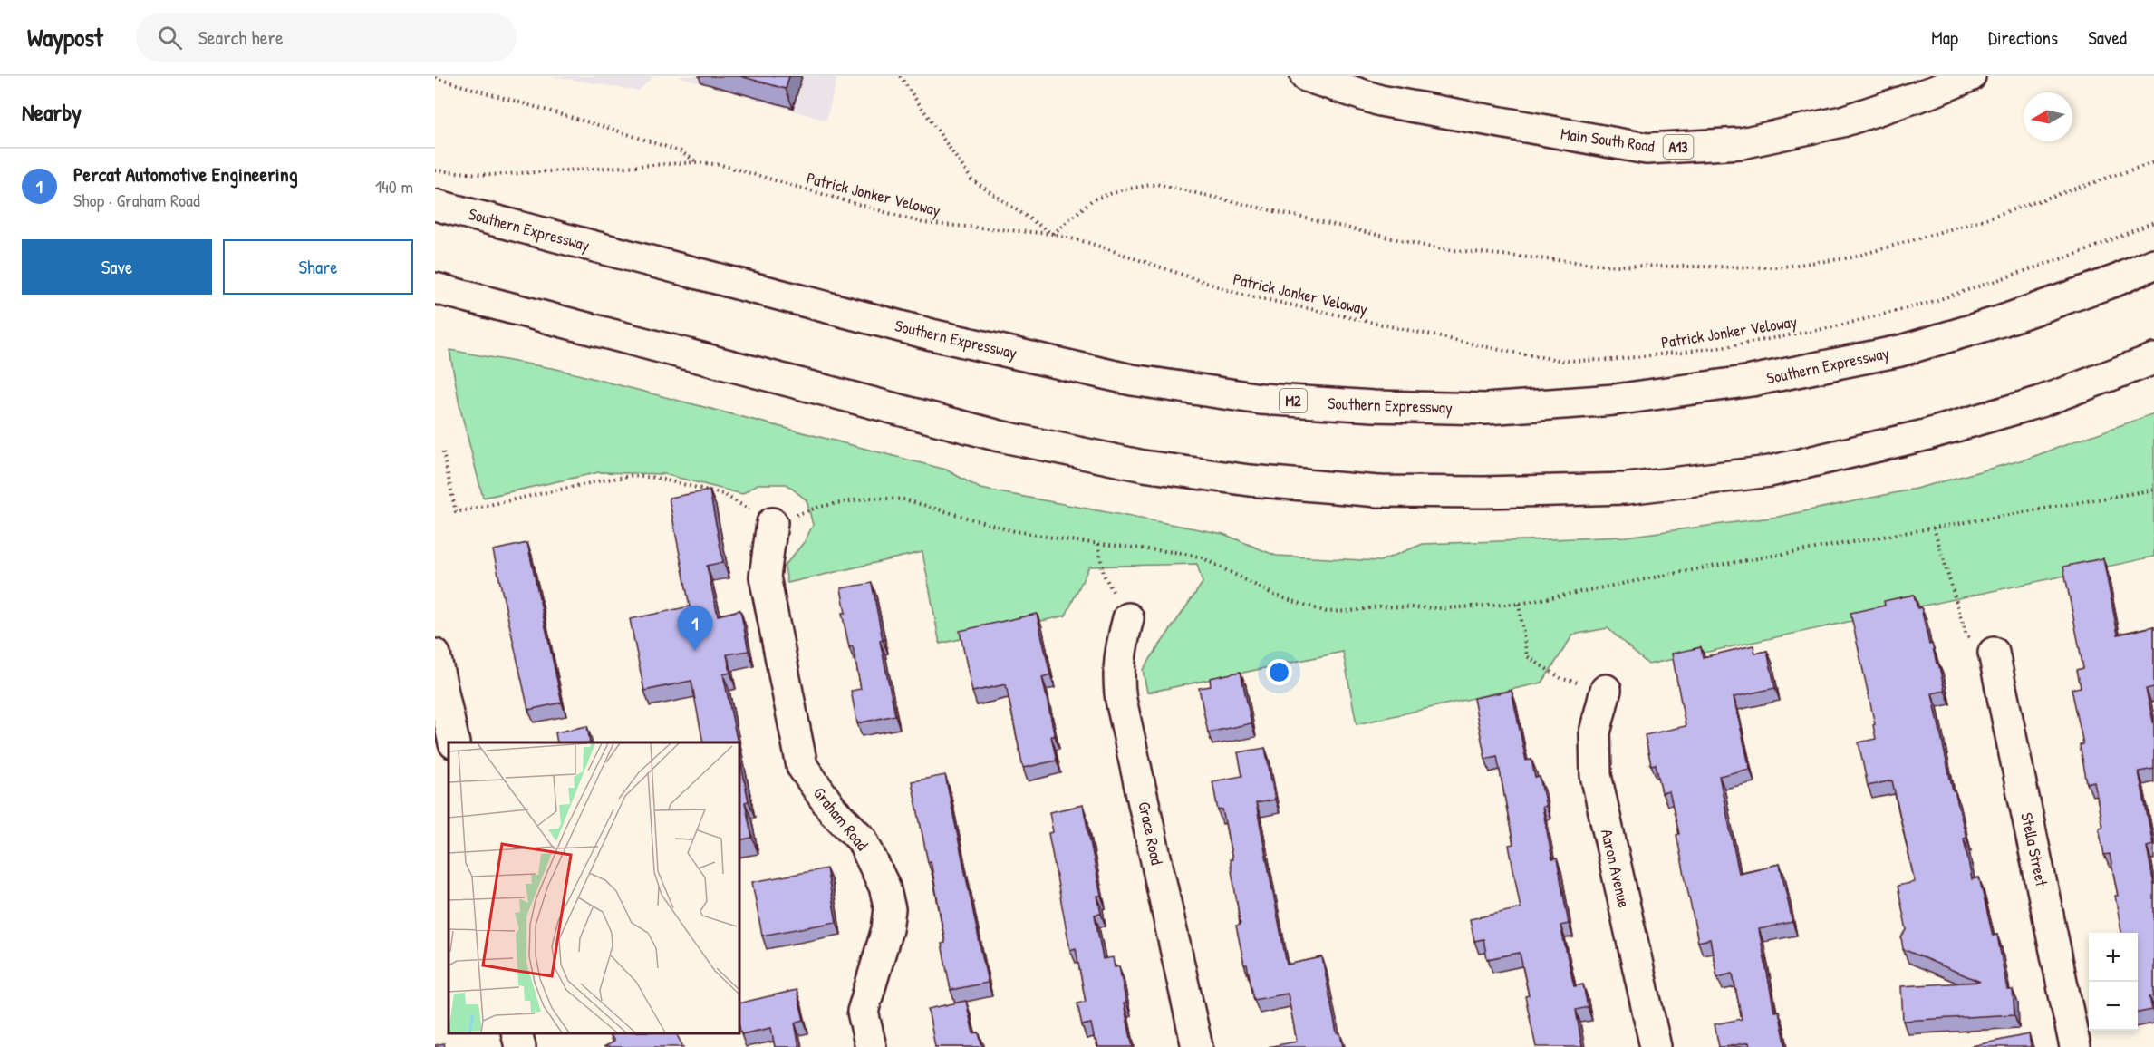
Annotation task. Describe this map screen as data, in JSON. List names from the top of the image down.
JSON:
{
  "streets": {
    "main road": [
      "Main South Road",
      "A13",
      "Southern Expressway",
      "M2",
      "Graham Road",
      "Grace Road",
      "Stella Street",
      "Aaron Avenue"
    ],
    "path": ["Patrick Jonker Veloway"]
  },
  "north": "left",
  "page": {
    "header": "Waypost",
    "search": "Search here",
    "nav": ["Map", "Directions", "Saved"],
    "heading": "Nearby",
    "list": [
      {
        "mark": "1",
        "name": "Percat Automotive Engineering",
        "note": "Shop · Graham Road",
        "value": "140 m"
      }
    ],
    "buttons": ["Save", "Share"],
    "pins": "1",
    "map_buttons": ["+", "−"]
  }
}
